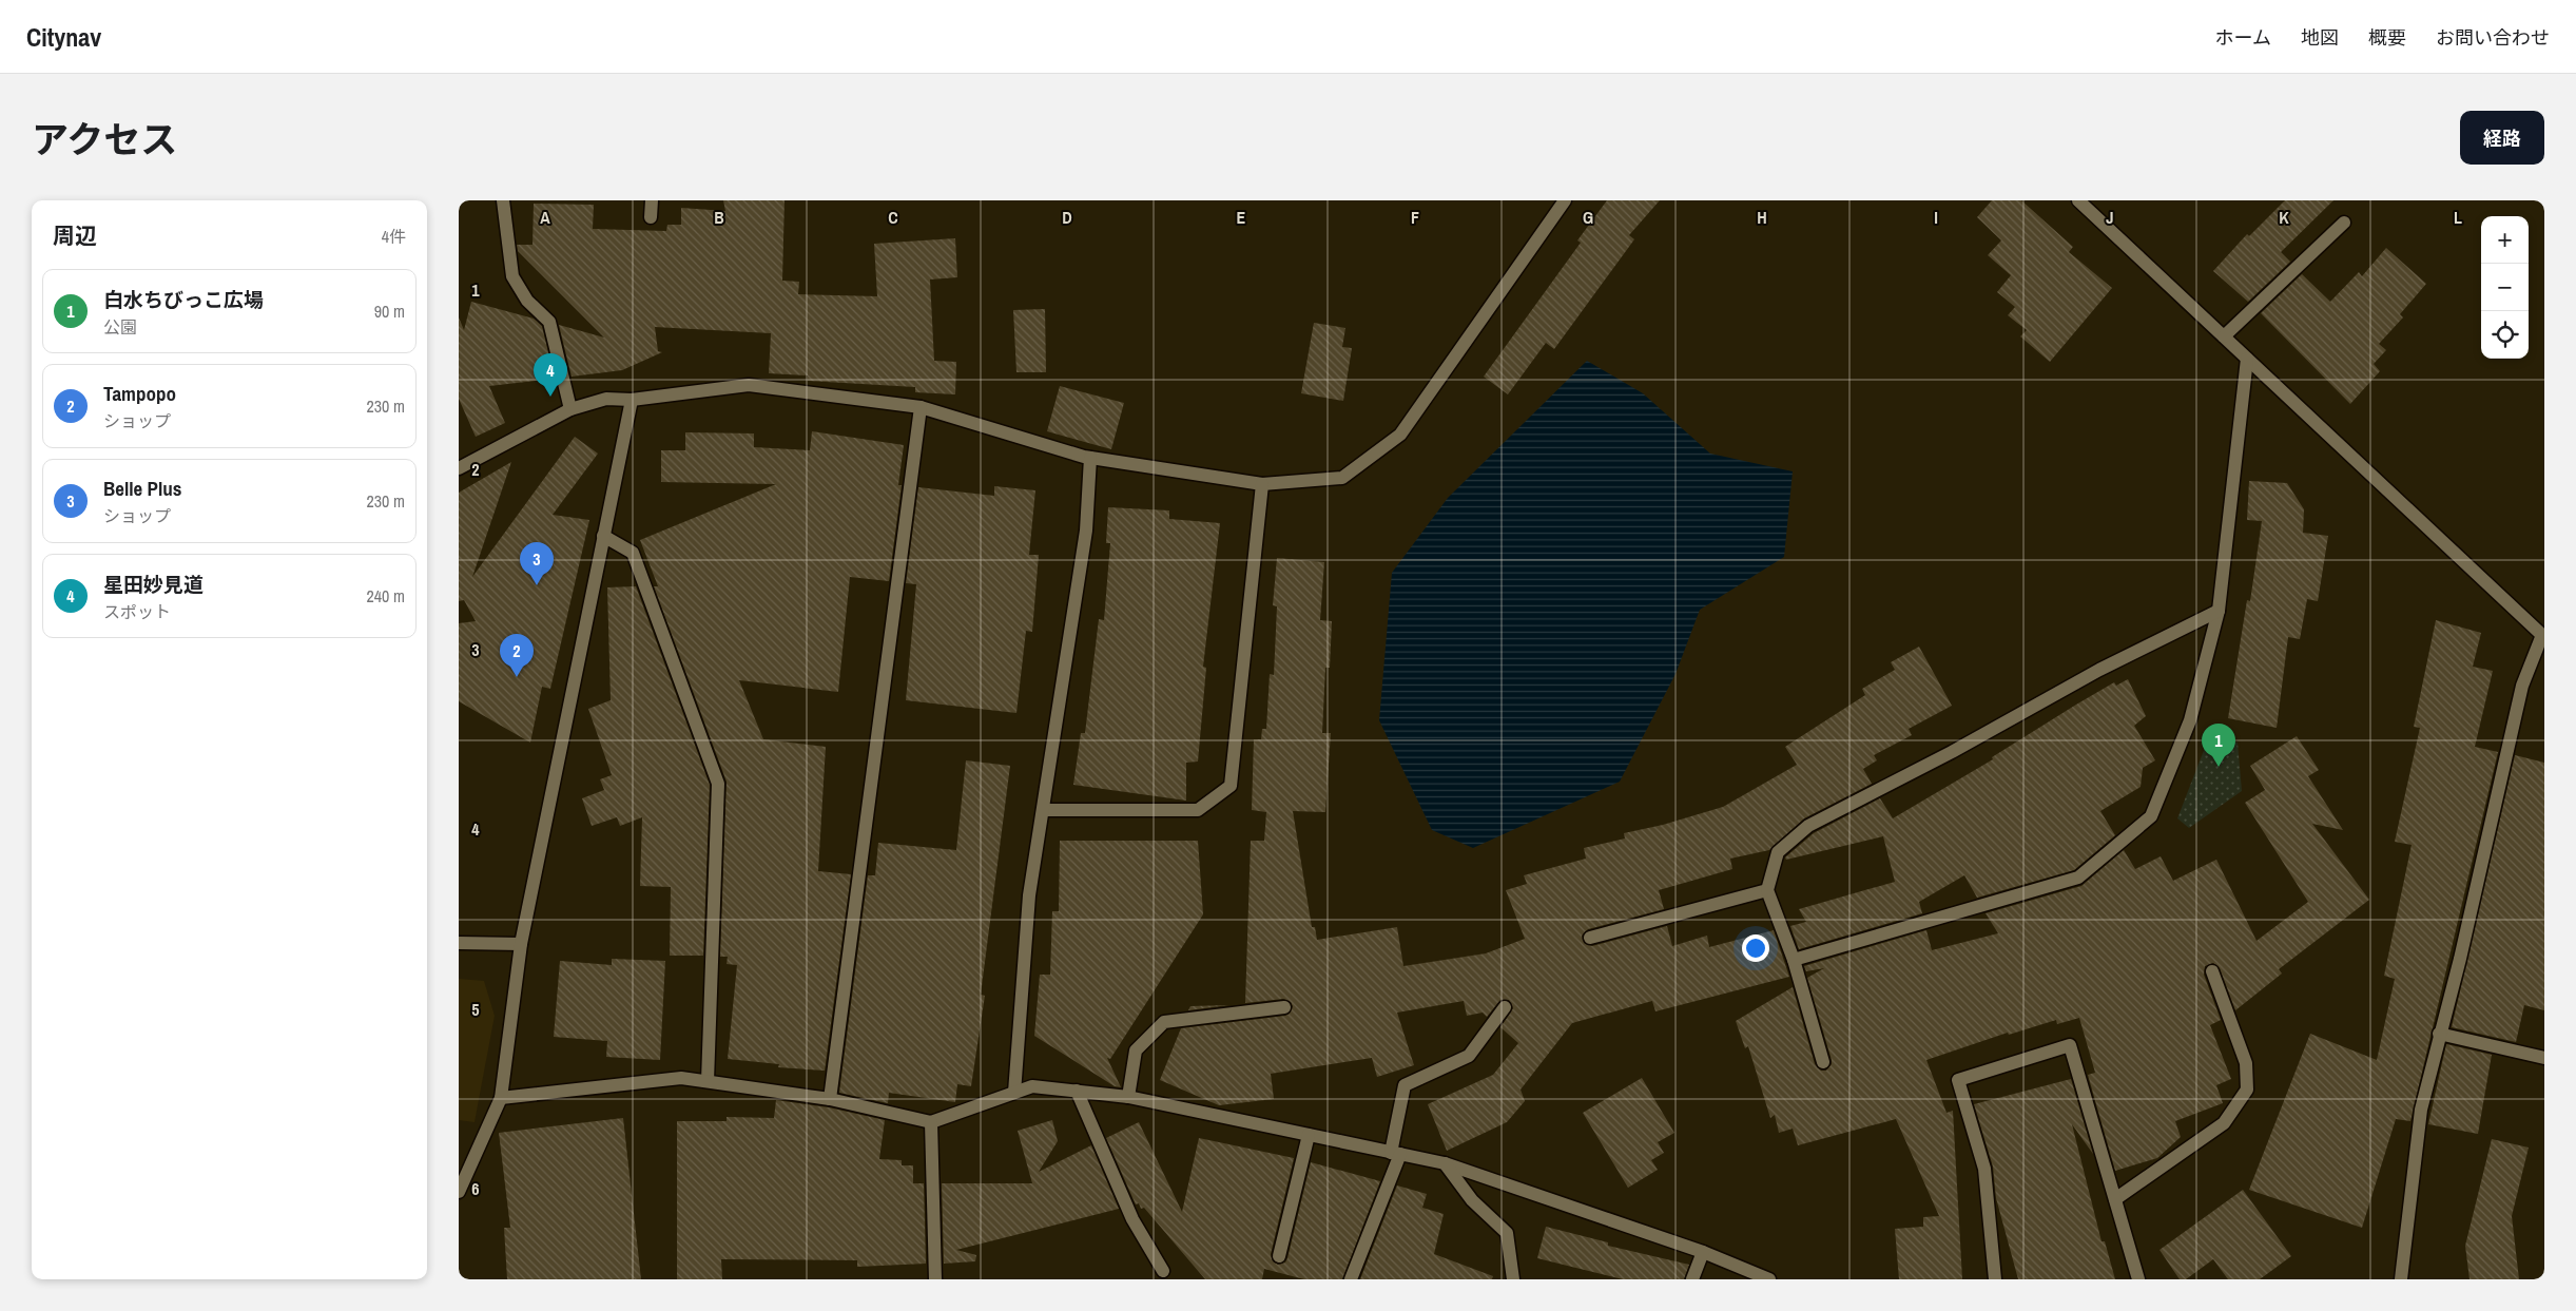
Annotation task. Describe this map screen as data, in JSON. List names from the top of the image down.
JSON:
{
  "page": {
    "header": "Citynav",
    "nav": [
      "ホーム",
      "地図",
      "概要",
      "お問い合わせ"
    ],
    "title": "アクセス",
    "buttons": "経路",
    "heading": ["周辺", "4件"],
    "map_buttons": ["+", "−"],
    "list": [
      {
        "mark": "1",
        "name": "白水ちびっこ広場",
        "note": "公園",
        "value": "90 m"
      },
      {
        "mark": "2",
        "name": "Tampopo",
        "note": "ショップ",
        "value": "230 m"
      },
      {
        "mark": "3",
        "name": "Belle Plus",
        "note": "ショップ",
        "value": "230 m"
      },
      {
        "mark": "4",
        "name": "星田妙見道",
        "note": "スポット",
        "value": "240 m"
      }
    ],
    "pins": [
      "4",
      "3",
      "2",
      "1"
    ]
  },
  "grid": {
    "columns": [
      "A",
      "B",
      "C",
      "D",
      "E",
      "F",
      "G",
      "H",
      "I",
      "J",
      "K",
      "L"
    ],
    "rows": [
      "1",
      "2",
      "3",
      "4",
      "5",
      "6"
    ]
  }
}
